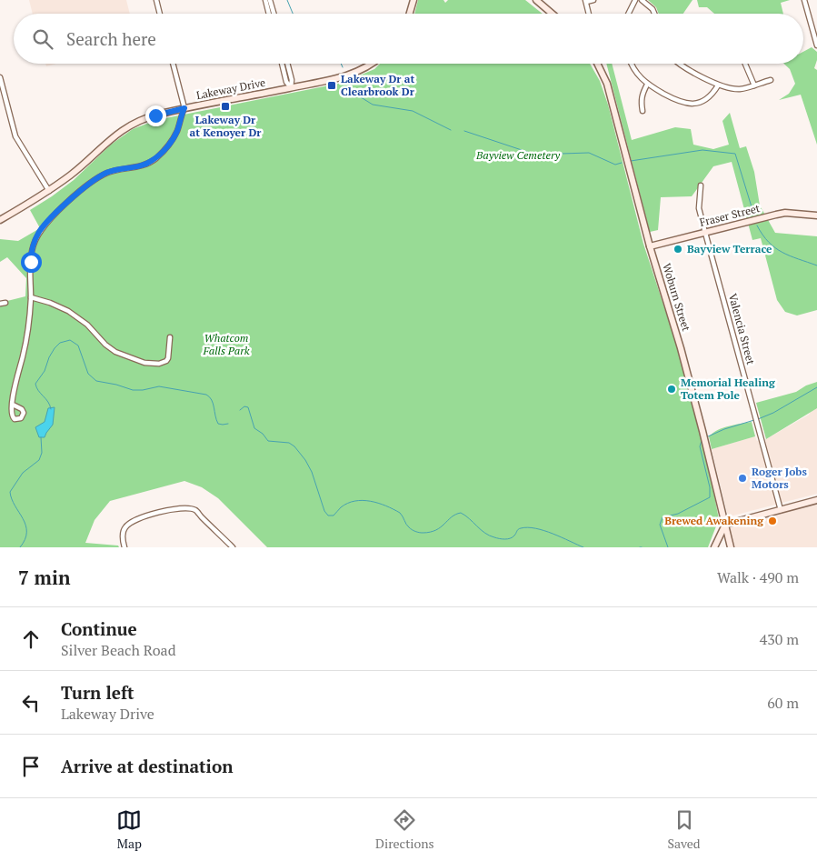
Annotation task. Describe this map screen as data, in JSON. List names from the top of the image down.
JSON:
{
  "streets": {
    "street": [
      "Lakeway Drive",
      "Fraser Street",
      "Woburn Street",
      "Valencia Street"
    ]
  },
  "crossings": [
    ["Fraser Street", "Woburn Street"],
    ["Fraser Street", "Valencia Street"]
  ],
  "parks": ["Bayview Cemetery", "Whatcom Falls Park"],
  "places": {
    "transit": ["Lakeway Dr at Clearbrook Dr", "Lakeway Dr at Kenoyer Dr"],
    "other": [
      "Bayview Terrace",
      "Memorial Healing Totem Pole",
      "Roger Jobs Motors",
      "Brewed Awakening"
    ]
  },
  "page": {
    "search": "Search here",
    "heading": ["7 min", "Walk · 490 m"],
    "list": [
      ["Continue", "Silver Beach Road", "430 m"],
      ["Turn left", "Lakeway Drive", "60 m"],
      "Arrive at destination"
    ],
    "nav": ["Map", "Directions", "Saved"]
  }
}
